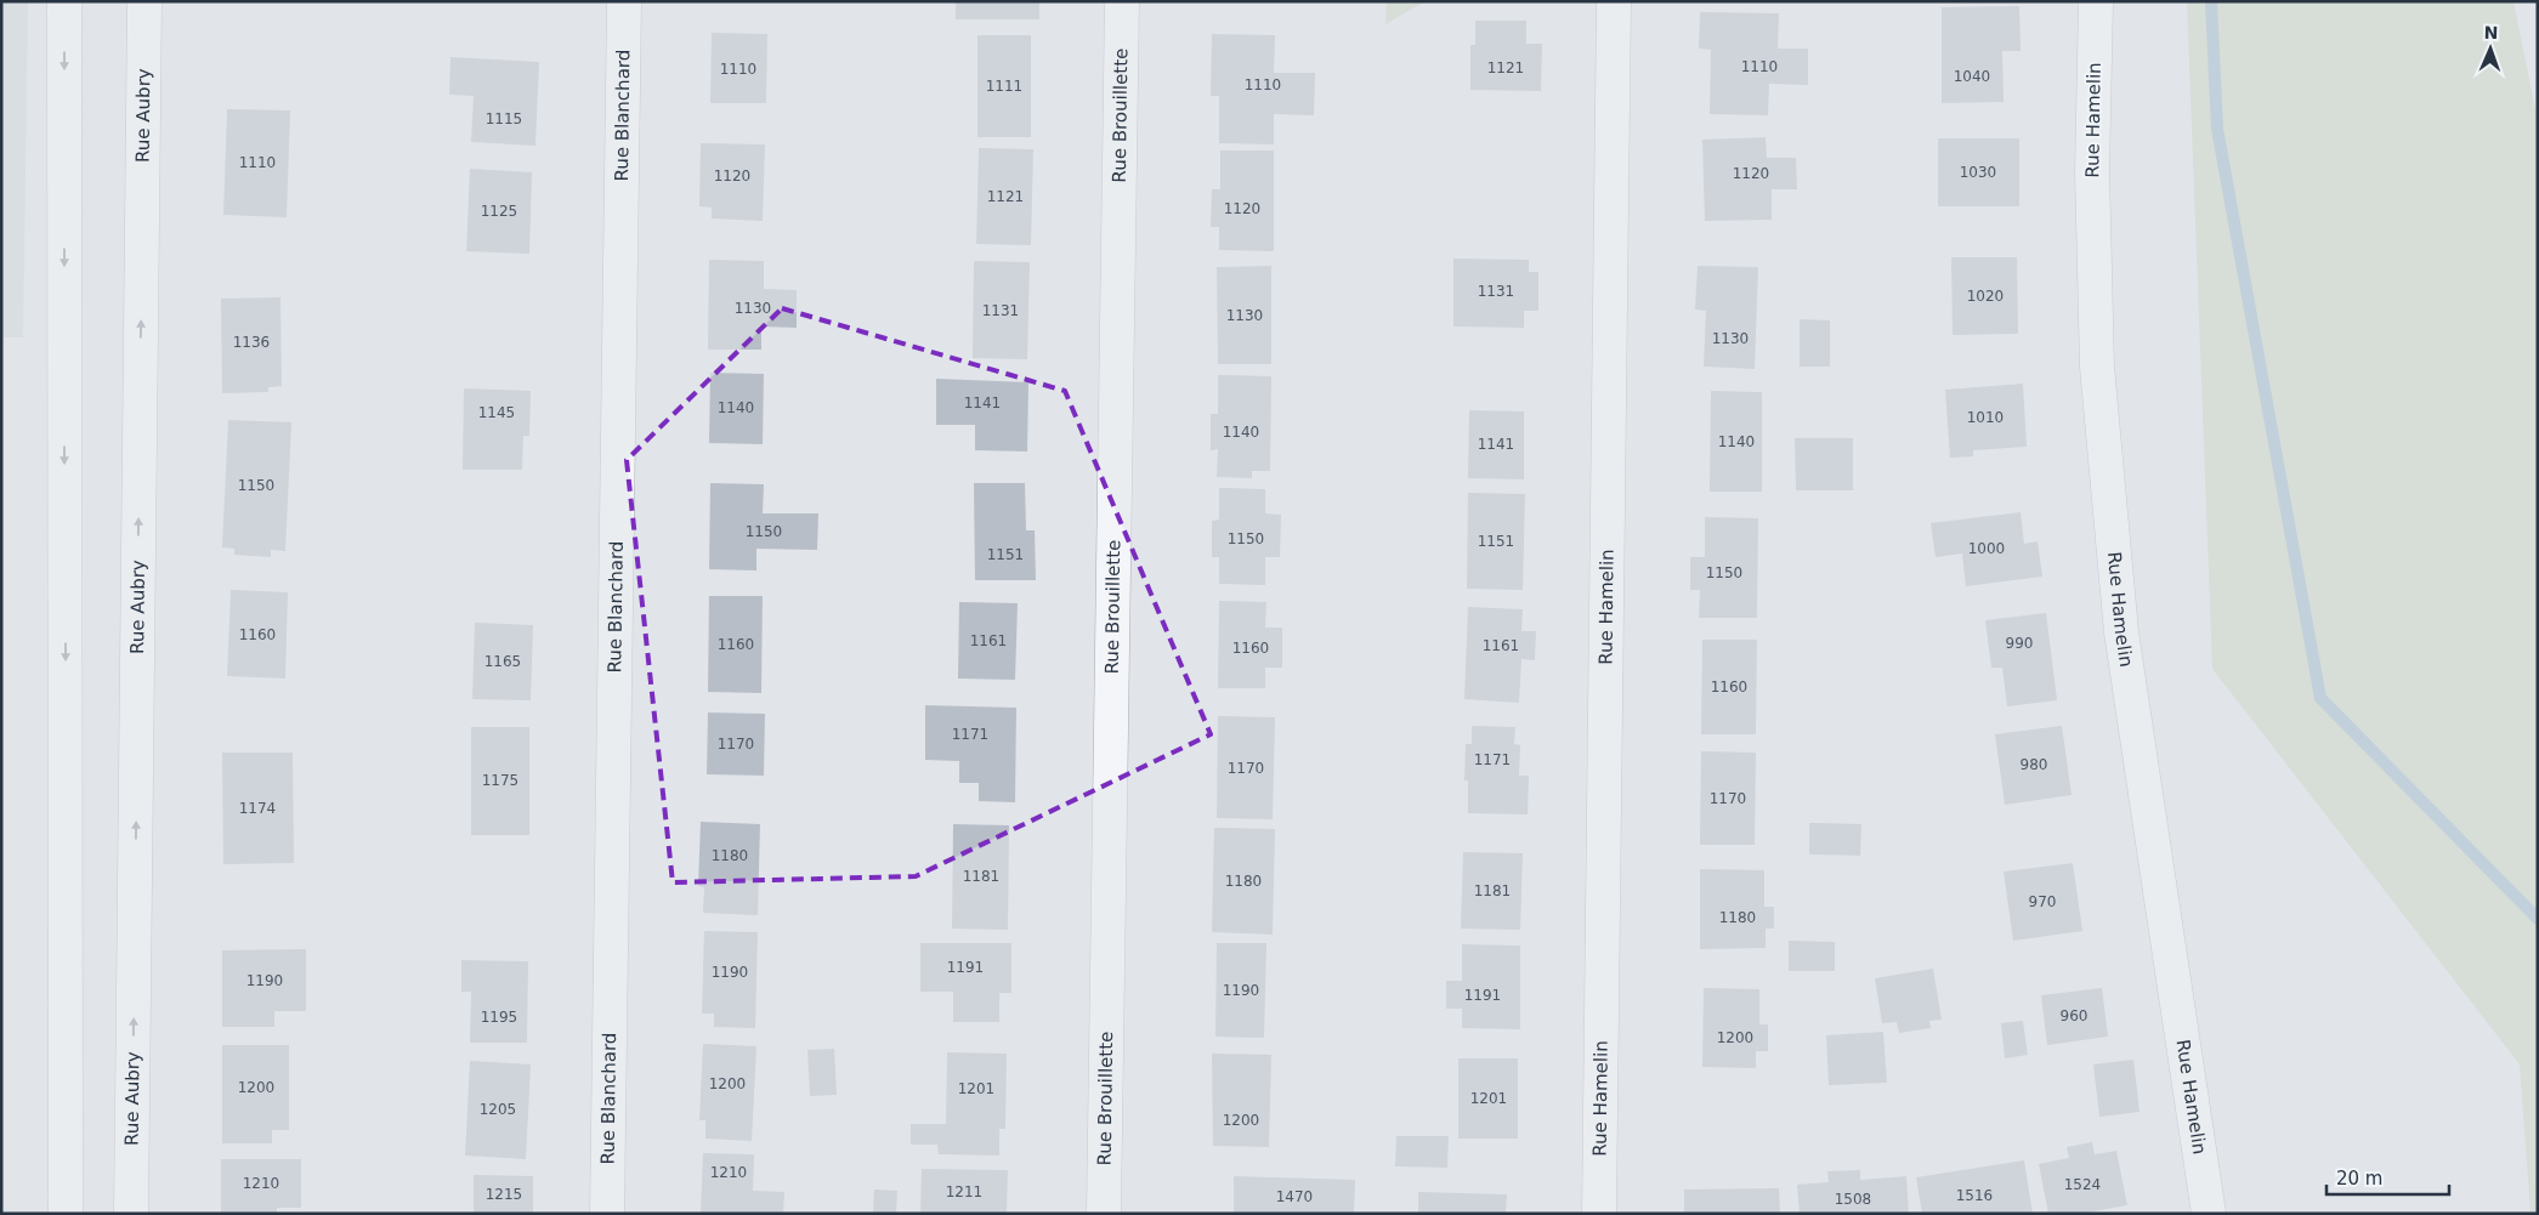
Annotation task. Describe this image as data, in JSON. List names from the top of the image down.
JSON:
{
  "streets": {
    "street": [
      "Rue Aubry",
      "Rue Blanchard",
      "Rue Brouillette",
      "Rue Hamelin"
    ]
  },
  "house_numbers": [
    "1110",
    "1121",
    "1110",
    "1040",
    "1110",
    "1111",
    "1115",
    "1110",
    "1030",
    "1120",
    "1120",
    "1121",
    "1120",
    "1125",
    "1131",
    "1020",
    "1130",
    "1131",
    "1130",
    "1130",
    "1136",
    "1141",
    "1140",
    "1145",
    "1010",
    "1140",
    "1140",
    "1141",
    "1150",
    "1150",
    "1150",
    "1151",
    "1000",
    "1151",
    "1150",
    "1160",
    "1161",
    "990",
    "1160",
    "1161",
    "1160",
    "1165",
    "1160",
    "1171",
    "1170",
    "1171",
    "980",
    "1170",
    "1175",
    "1170",
    "1174",
    "1180",
    "1181",
    "1180",
    "1181",
    "970",
    "1180",
    "1191",
    "1190",
    "1190",
    "1190",
    "1191",
    "960",
    "1195",
    "1200",
    "1200",
    "1200",
    "1201",
    "1201",
    "1205",
    "1200",
    "1210",
    "1210",
    "1524",
    "1211",
    "1215",
    "1516",
    "1470",
    "1508"
  ],
  "scale_bar": "20 m",
  "north": "top"
}
